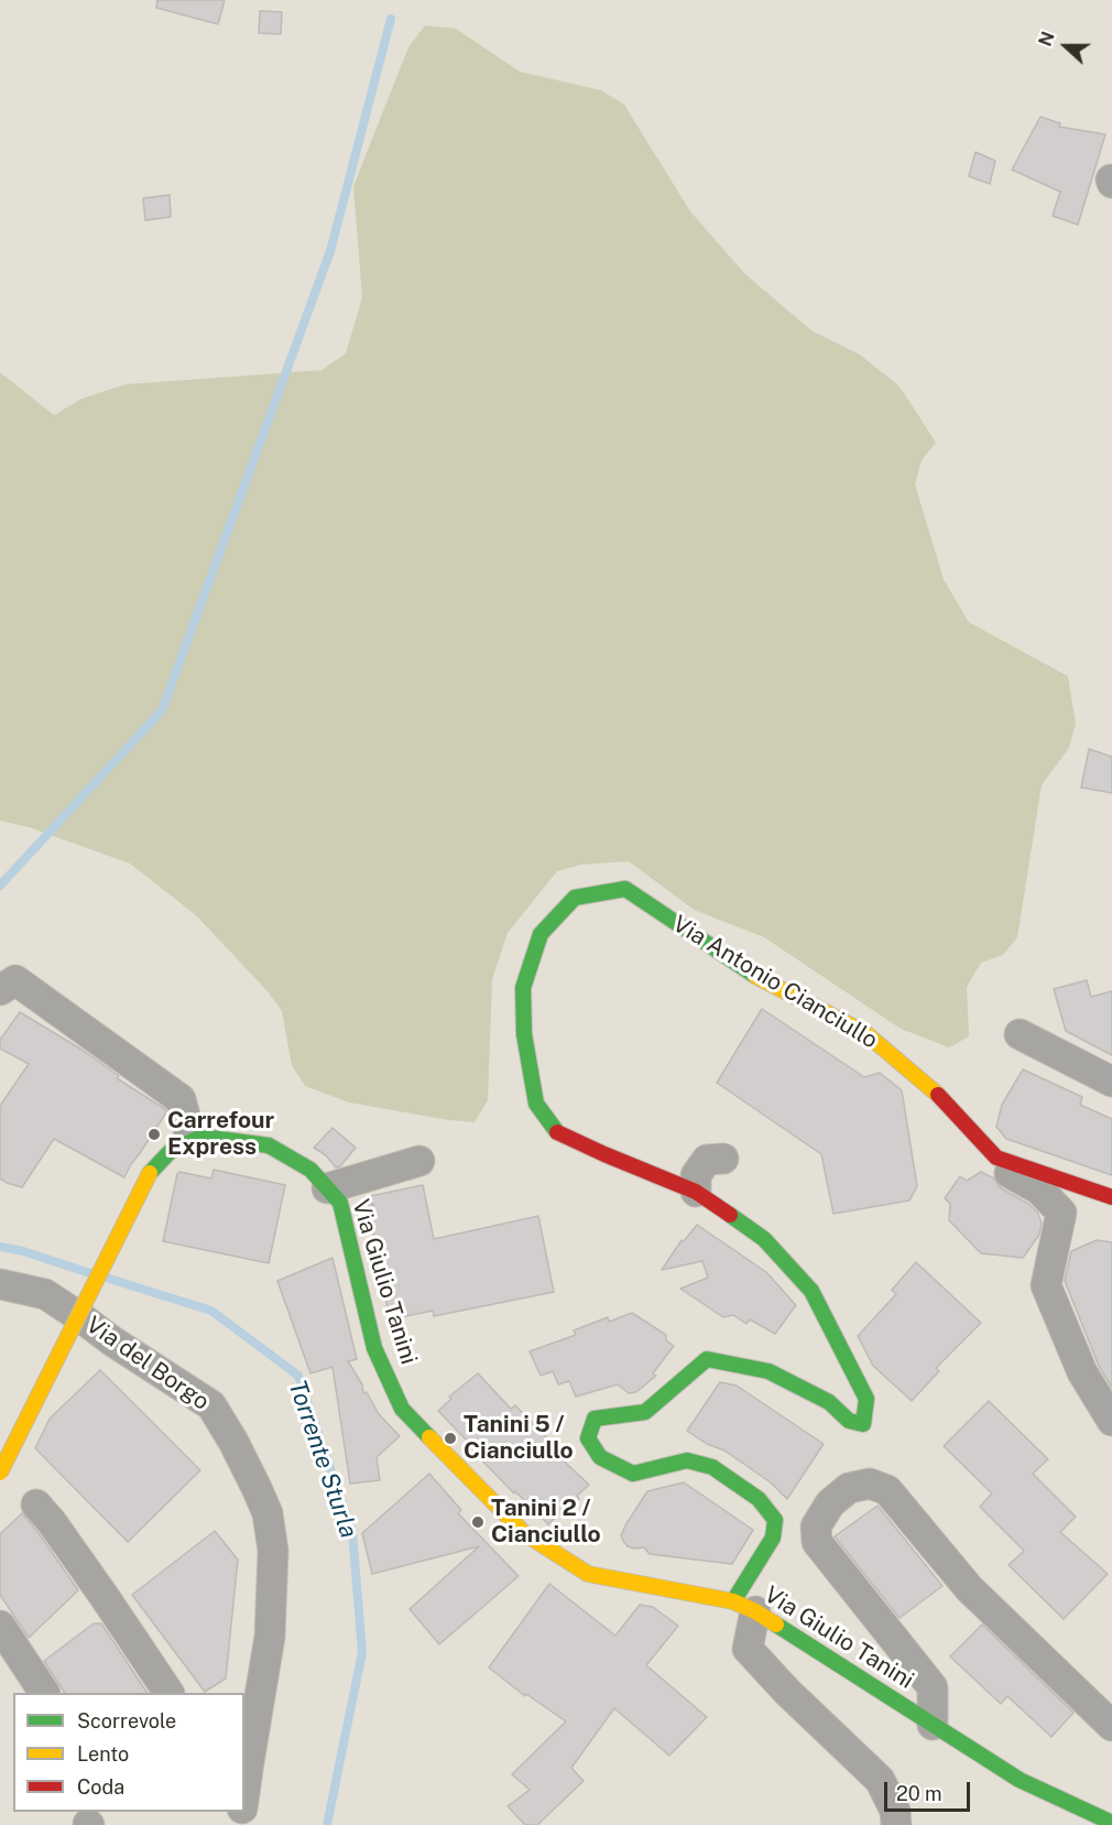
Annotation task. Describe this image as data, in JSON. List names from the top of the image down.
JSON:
{
  "streets": {
    "street": ["Via Antonio Cianciullo", "Via Giulio Tanini", "Via del Borgo"]
  },
  "crossings": [
    ["Via Antonio Cianciullo", "Via Giulio Tanini"]
  ],
  "water": ["Torrente Sturla"],
  "places": ["Carrefour Express", "Tanini 5 / Cianciullo", "Tanini 2 / Cianciullo"],
  "legend": ["Scorrevole", "Lento", "Coda"],
  "scale_bar": "20 m",
  "north": "left"
}
